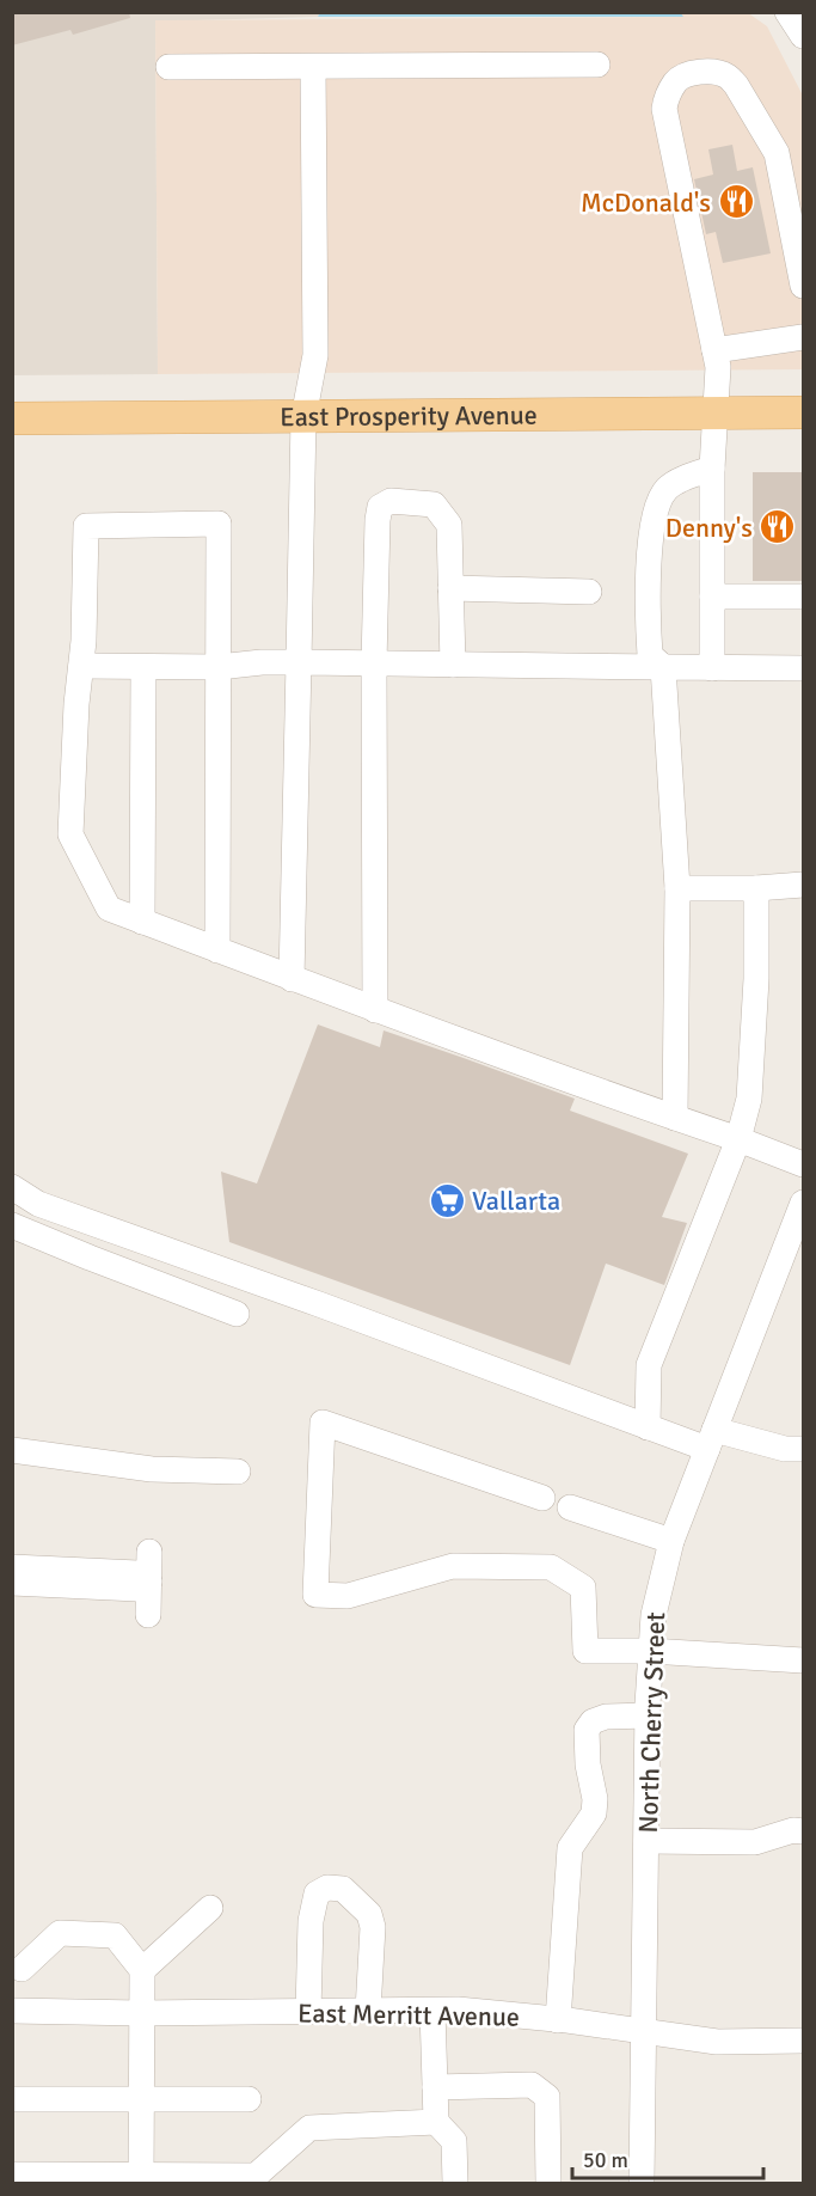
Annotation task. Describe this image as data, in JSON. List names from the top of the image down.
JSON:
{
  "streets": {
    "main road": ["East Prosperity Avenue"],
    "street": ["North Cherry Street", "East Merritt Avenue"]
  },
  "crossings": [
    ["North Cherry Street", "East Merritt Avenue"]
  ],
  "places": {
    "restaurant": ["McDonald's", "Denny's"],
    "supermarket": ["Vallarta"]
  },
  "scale_bar": "50 m"
}
